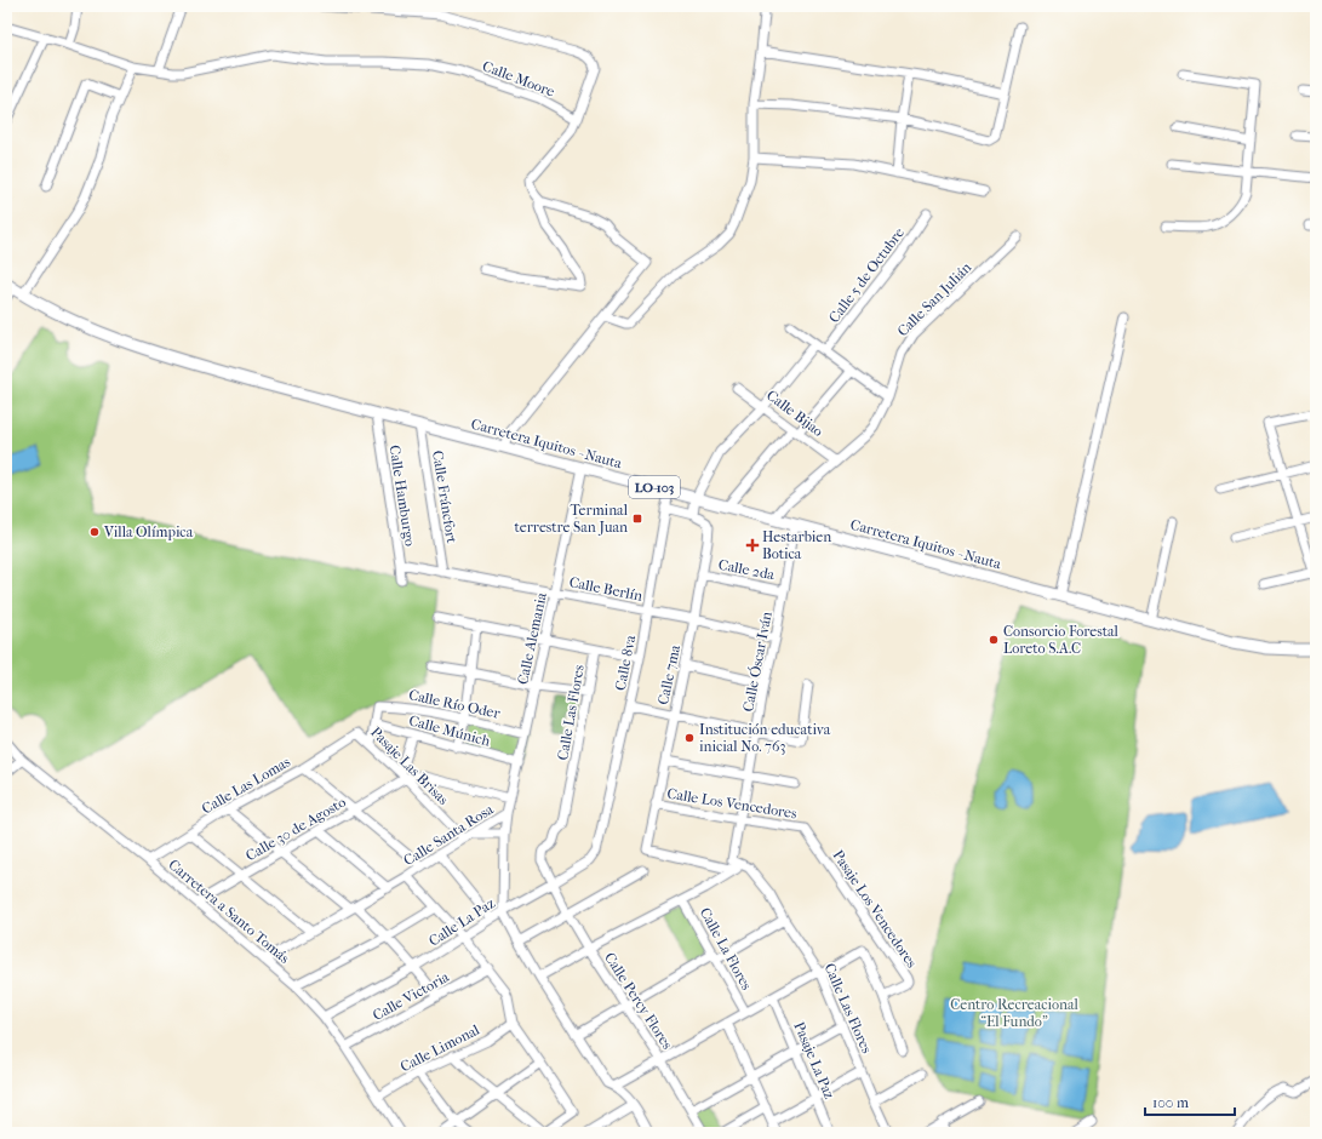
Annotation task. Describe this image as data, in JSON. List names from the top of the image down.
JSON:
{
  "streets": {
    "main road": ["Carretera Iquitos - Nauta", "LO-103"],
    "street": [
      "Calle Moore",
      "Calle 5 de Octubre",
      "Calle San Julián",
      "Calle Bijao",
      "Calle Hamburgo",
      "Calle Fráncfort",
      "Calle 2da",
      "Calle Berlín",
      "Calle Alemania",
      "Calle Óscar Iván",
      "Calle 8va",
      "Calle 7ma",
      "Calle Río Oder",
      "Calle Las Flores",
      "Calle Múnich",
      "Pasaje Las Brisas",
      "Calle Las Lomas",
      "Calle Los Vencedores",
      "Calle 30 de Agosto",
      "Calle Santa Rosa",
      "Pasaje Los Vencedores",
      "Carretera a Santo Tomás",
      "Calle La Paz",
      "Calle La Flores",
      "Calle Victoria",
      "Calle Percy Flores",
      "Calle Limonal",
      "Pasaje La Paz"
    ]
  },
  "crossings": [
    ["Calle San Julián", "Calle Bijao"],
    ["Calle San Julián", "Carretera Iquitos - Nauta"],
    ["Carretera Iquitos - Nauta", "Calle Hamburgo"],
    ["Carretera Iquitos - Nauta", "Calle Fráncfort"],
    ["Carretera Iquitos - Nauta", "Calle Alemania"],
    ["Carretera Iquitos - Nauta", "Calle Óscar Iván"],
    ["Carretera Iquitos - Nauta", "Calle 8va"],
    ["Calle Hamburgo", "Calle Berlín"],
    ["Calle Fráncfort", "Calle Berlín"],
    ["Calle 2da", "Calle Óscar Iván"],
    ["Calle 2da", "Calle 7ma"],
    ["Calle Berlín", "Calle Alemania"],
    ["Calle Berlín", "Calle Óscar Iván"],
    ["Calle Berlín", "Calle 8va"],
    ["Calle Berlín", "Calle 7ma"],
    ["Calle Alemania", "Calle Río Oder"],
    ["Calle Alemania", "Calle Múnich"],
    ["Calle Alemania", "Calle Santa Rosa"],
    ["Calle Óscar Iván", "Calle Las Flores"],
    ["Calle Óscar Iván", "Calle Los Vencedores"],
    ["Calle 8va", "Calle La Paz"],
    ["Calle 7ma", "Calle Los Vencedores"],
    ["Calle Río Oder", "Calle Múnich"],
    ["Calle Las Flores", "Calle La Paz"],
    ["Calle Las Flores", "Calle Percy Flores"],
    ["Pasaje Las Brisas", "Calle Las Lomas"],
    ["Pasaje Las Brisas", "Calle 30 de Agosto"],
    ["Pasaje Las Brisas", "Calle Santa Rosa"],
    ["Calle Las Lomas", "Carretera a Santo Tomás"],
    ["Calle Los Vencedores", "Pasaje Los Vencedores"],
    ["Calle 30 de Agosto", "Carretera a Santo Tomás"],
    ["Calle Santa Rosa", "Carretera a Santo Tomás"],
    ["Calle Santa Rosa", "Calle La Paz"],
    ["Carretera a Santo Tomás", "Calle La Paz"],
    ["Carretera a Santo Tomás", "Calle Victoria"],
    ["Carretera a Santo Tomás", "Calle Limonal"],
    ["Calle La Paz", "Calle Percy Flores"]
  ],
  "parks": ["Centro Recreacional “El Fundo”"],
  "places": {
    "transit": ["Terminal terrestre San Juan"],
    "other": ["Villa Olímpica", "Consorcio Forestal Loreto S.A.C", "Institución educativa inicial No. 763"],
    "health": ["Hestarbien Botica"]
  },
  "scale_bar": "100 m"
}
